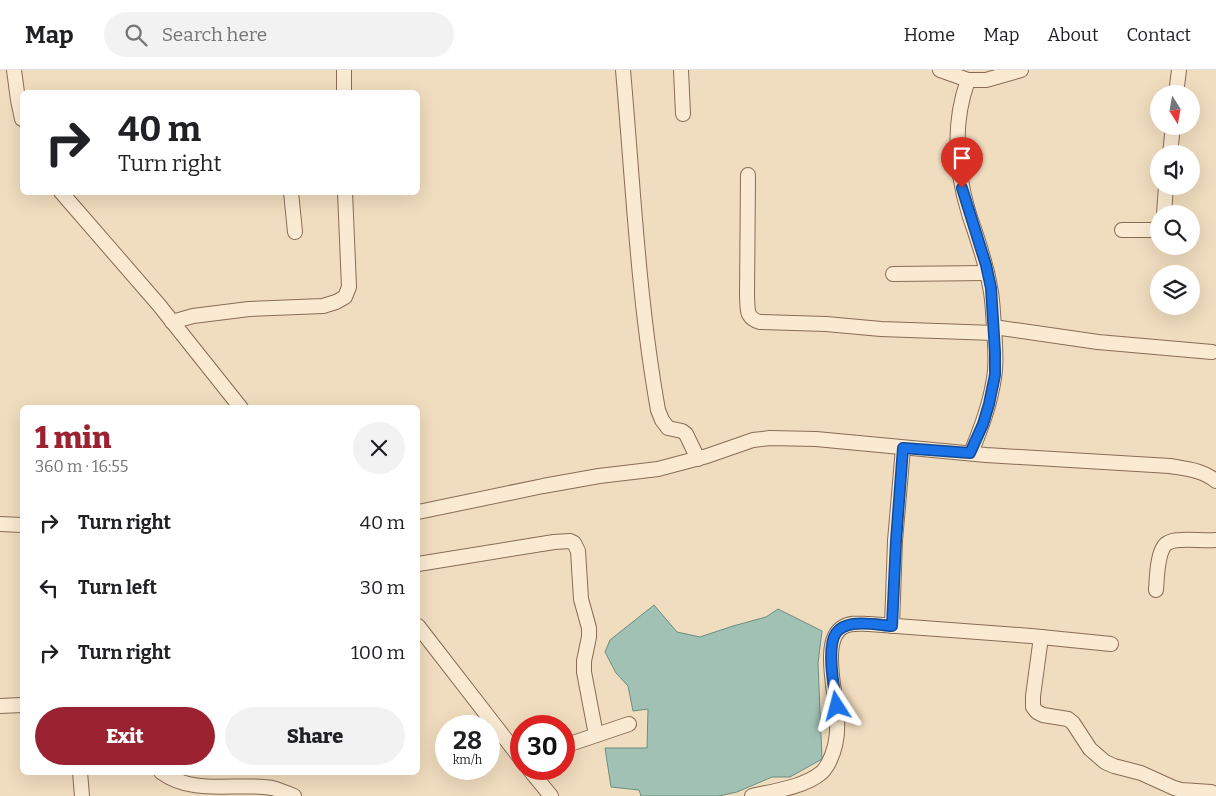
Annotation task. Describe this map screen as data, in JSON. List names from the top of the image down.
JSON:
{
  "north": "bottom",
  "page": {
    "header": "Map",
    "search": "Search here",
    "nav": [
      "Home",
      "Map",
      "About",
      "Contact"
    ],
    "turn": ["40 m", "Turn right"],
    "heading": ["1 min", "360 m · 16:55"],
    "list": [
      {
        "name": "Turn right",
        "value": "40 m"
      },
      {
        "name": "Turn left",
        "value": "30 m"
      },
      {
        "name": "Turn right",
        "value": "100 m"
      }
    ],
    "buttons": ["Exit", "Share"],
    "speed": "28 km/h",
    "limit": "30"
  }
}
